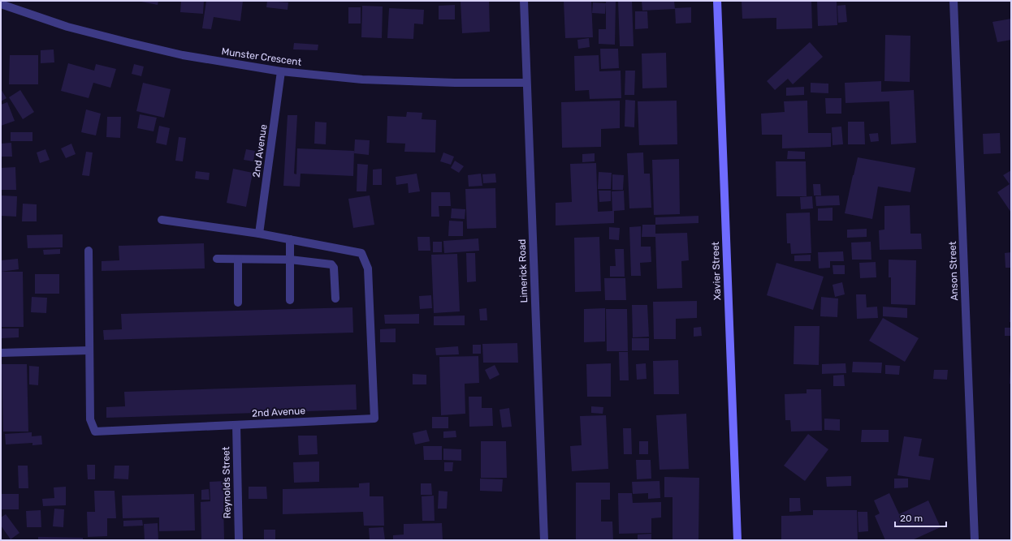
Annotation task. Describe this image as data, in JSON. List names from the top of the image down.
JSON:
{
  "streets": {
    "main road": ["Xavier Street"],
    "street": [
      "Munster Crescent",
      "2nd Avenue",
      "Limerick Road",
      "Anson Street",
      "Reynolds Street"
    ]
  },
  "crossings": [
    ["Munster Crescent", "2nd Avenue"],
    ["Munster Crescent", "Limerick Road"],
    ["2nd Avenue", "Reynolds Street"]
  ],
  "scale_bar": "20 m"
}
